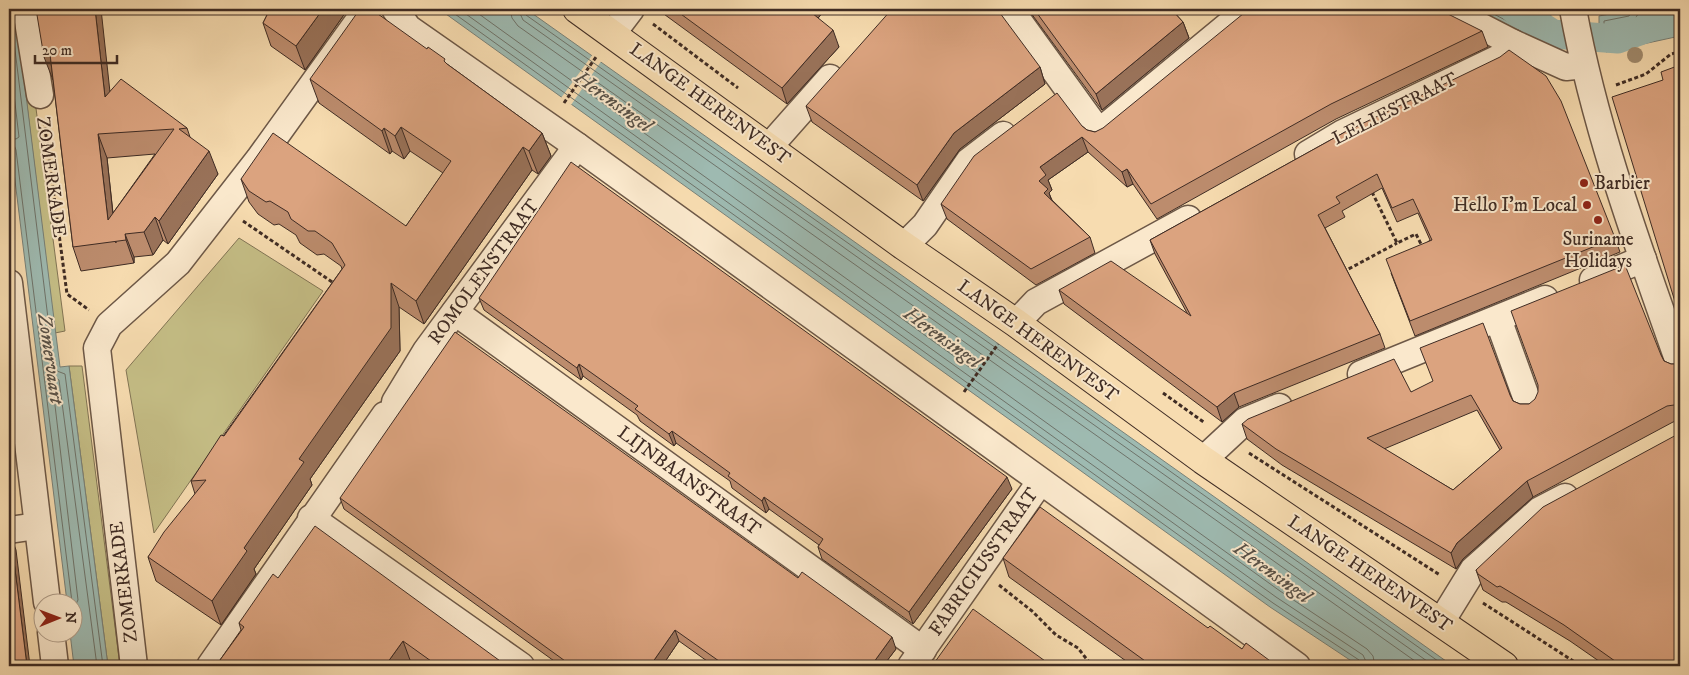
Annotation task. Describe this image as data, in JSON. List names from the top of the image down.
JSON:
{
  "streets": {
    "main road": ["LANGE HERENVEST"],
    "street": [
      "LELIESTRAAT",
      "ZOMERKADE",
      "ROMOLENSTRAAT",
      "LIJNBAANSTRAAT",
      "FABRICIUSSTRAAT"
    ]
  },
  "crossings": [
    ["ROMOLENSTRAAT", "LIJNBAANSTRAAT"],
    ["LIJNBAANSTRAAT", "FABRICIUSSTRAAT"]
  ],
  "water": ["Herensingel", "Zomervaart"],
  "places": ["Barbier", "Hello I'm Local", "Suriname Holidays"],
  "scale_bar": "20 m",
  "north": "right"
}
